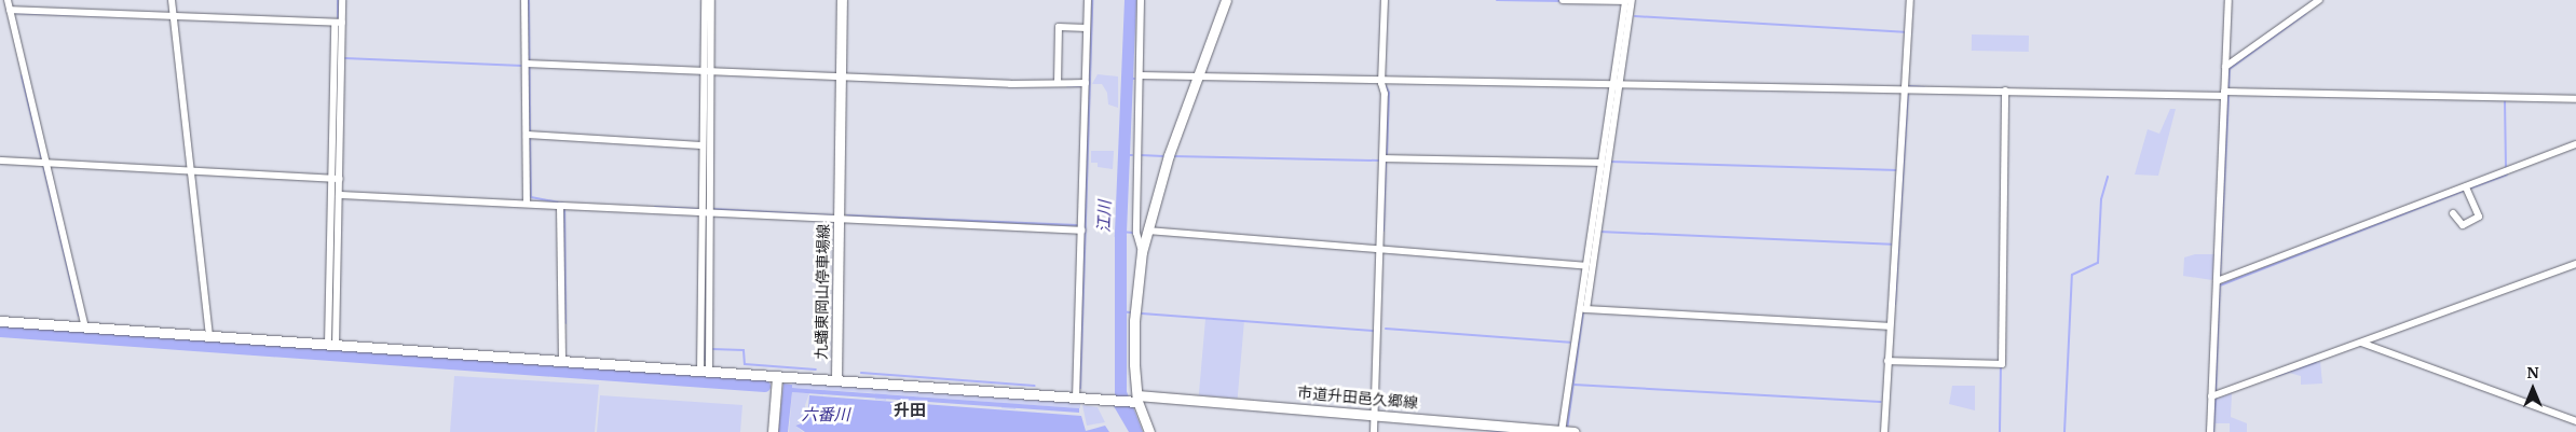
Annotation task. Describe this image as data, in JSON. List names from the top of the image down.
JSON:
{
  "streets": {
    "street": ["九蟠東岡山停車場線", "市道升田邑久郷線"]
  },
  "crossings": [
    ["九蟠東岡山停車場線", "市道升田邑久郷線"]
  ],
  "districts": ["升田"],
  "water": ["江川", "六番川"],
  "north": "top"
}
